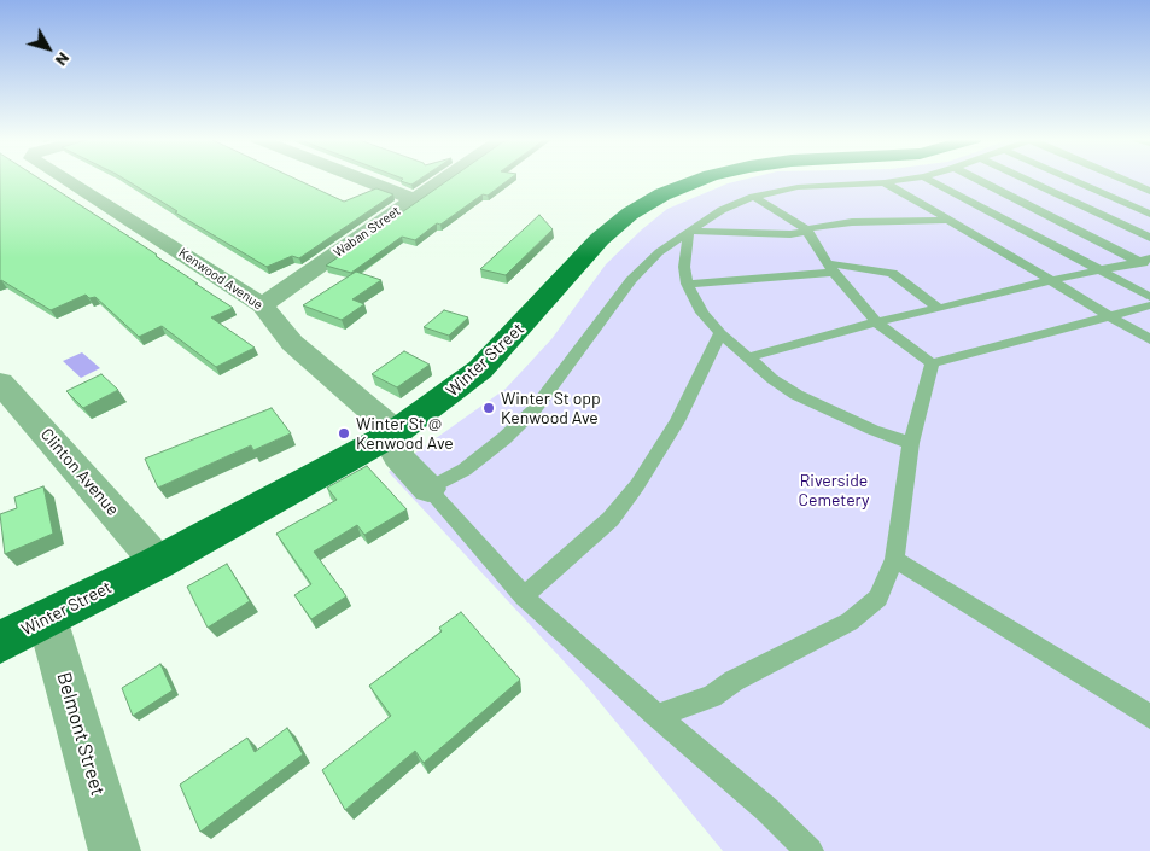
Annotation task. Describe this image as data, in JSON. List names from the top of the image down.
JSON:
{
  "streets": {
    "main road": ["Winter Street"],
    "street": [
      "Waban Street",
      "Kenwood Avenue",
      "Clinton Avenue",
      "Belmont Street"
    ]
  },
  "crossings": [
    ["Waban Street", "Kenwood Avenue"],
    ["Kenwood Avenue", "Winter Street"],
    ["Winter Street", "Clinton Avenue"],
    ["Winter Street", "Belmont Street"]
  ],
  "parks": ["Riverside Cemetery"],
  "places": ["Winter St opp Kenwood Ave", "Winter St @ Kenwood Ave"],
  "north": "bottom right"
}
